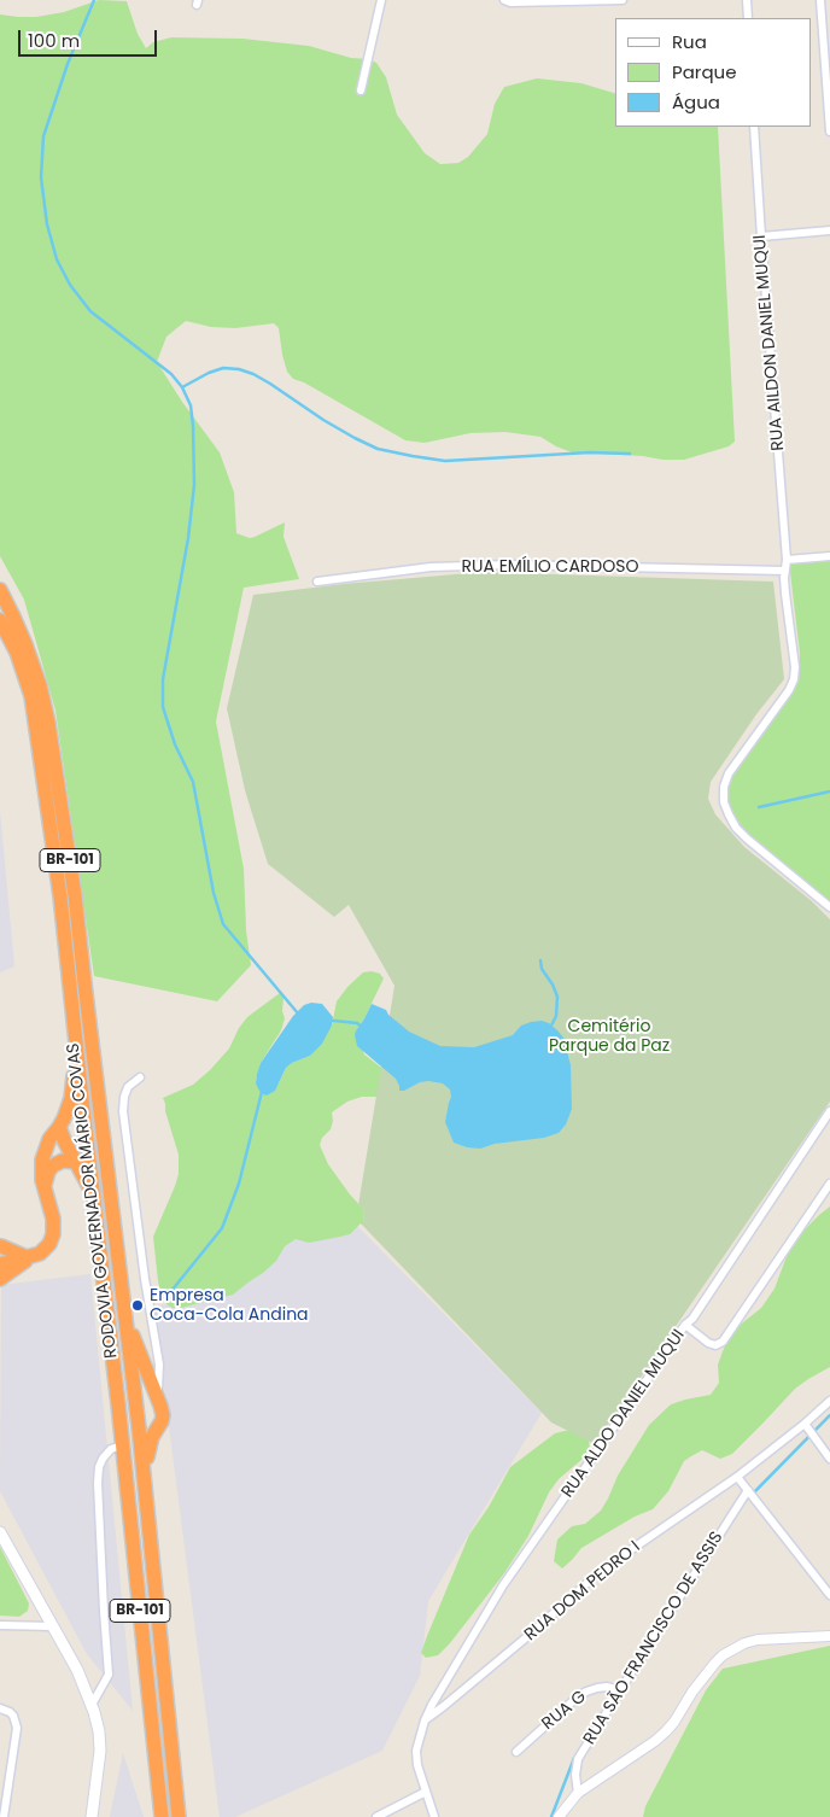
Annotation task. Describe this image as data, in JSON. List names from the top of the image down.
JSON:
{
  "streets": {
    "highway": ["BR-101", "RODOVIA GOVERNADOR MÁRIO COVAS"],
    "street": [
      "RUA AILDON DANIEL MUQUI",
      "RUA EMÍLIO CARDOSO",
      "RUA ALDO DANIEL MUQUI",
      "RUA DOM PEDRO I",
      "RUA SÃO FRANCISCO DE ASSIS",
      "RUA G"
    ]
  },
  "crossings": [
    ["RUA ALDO DANIEL MUQUI", "RUA DOM PEDRO I"],
    ["RUA SÃO FRANCISCO DE ASSIS", "RUA G"]
  ],
  "parks": ["Cemitério Parque da Paz"],
  "places": ["Empresa Coca-Cola Andina"],
  "legend": ["Rua", "Parque", "Água"],
  "scale_bar": "100 m"
}
